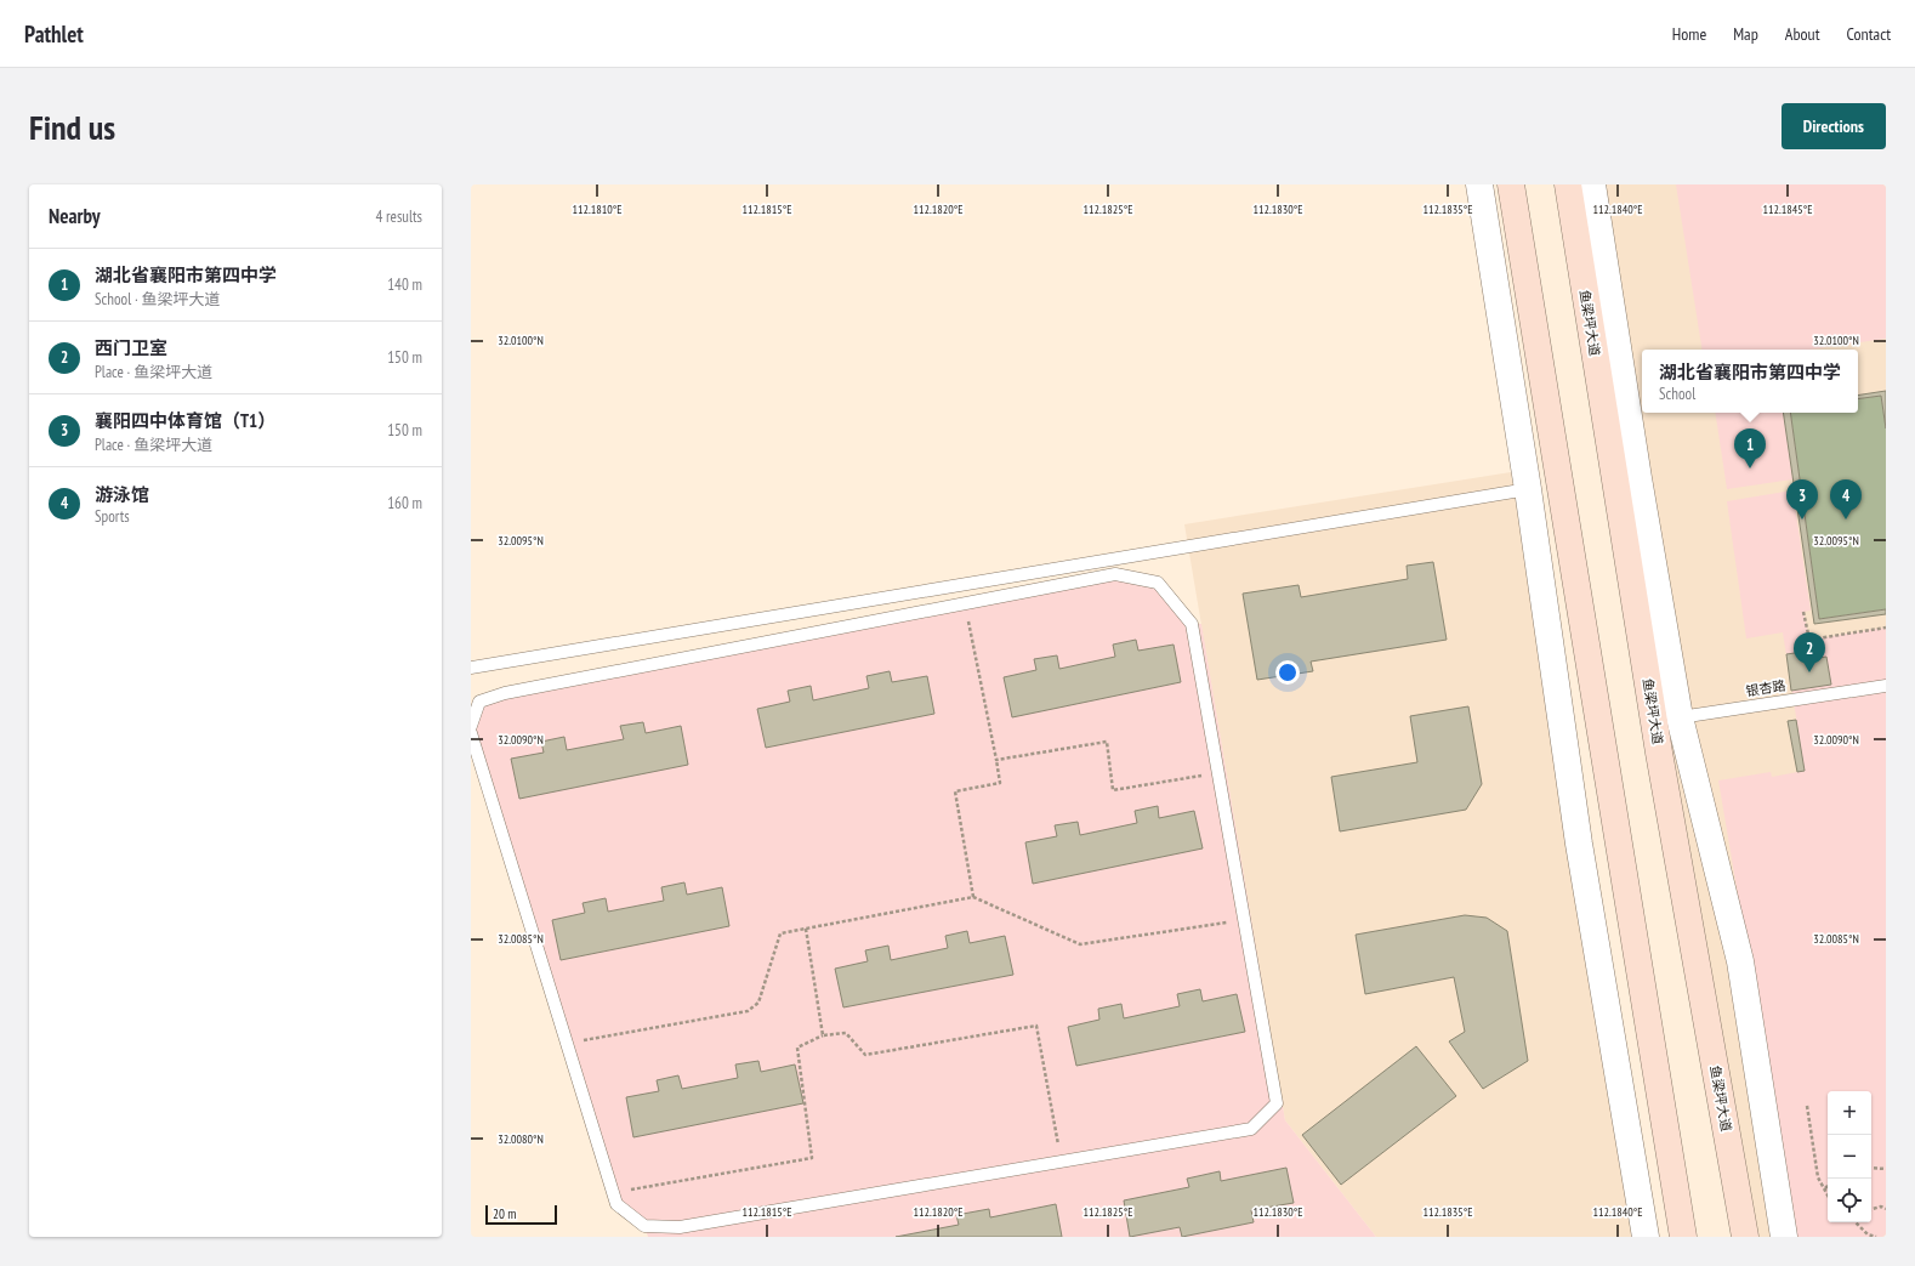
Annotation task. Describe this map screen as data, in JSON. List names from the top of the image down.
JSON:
{
  "streets": {
    "main road": ["鱼梁坪大道"],
    "lane": ["银杏路"]
  },
  "scale_bar": "20 m",
  "page": {
    "header": "Pathlet",
    "nav": [
      "Home",
      "Map",
      "About",
      "Contact"
    ],
    "buttons": "Directions",
    "title": "Find us",
    "heading": ["Nearby", "4 results"],
    "list": [
      {
        "mark": "1",
        "name": "湖北省襄阳市第四中学",
        "note": "School · 鱼梁坪大道",
        "value": "140 m"
      },
      {
        "mark": "2",
        "name": "西门卫室",
        "note": "Place · 鱼梁坪大道",
        "value": "150 m"
      },
      {
        "mark": "3",
        "name": "襄阳四中体育馆（T1）",
        "note": "Place · 鱼梁坪大道",
        "value": "150 m"
      },
      {
        "mark": "4",
        "name": "游泳馆",
        "note": "Sports",
        "value": "160 m"
      }
    ],
    "popup": ["湖北省襄阳市第四中学", "School"],
    "pins": [
      "1",
      "3",
      "4",
      "2"
    ],
    "map_buttons": ["+", "−"],
    "scale": "20 m"
  },
  "coordinates": [
    "112.1810°E",
    "112.1815°E",
    "112.1820°E",
    "112.1825°E",
    "112.1830°E",
    "112.1835°E",
    "112.1840°E",
    "112.1845°E",
    "32.0100°N",
    "32.0095°N",
    "32.0090°N",
    "32.0085°N",
    "32.0080°N"
  ]
}
